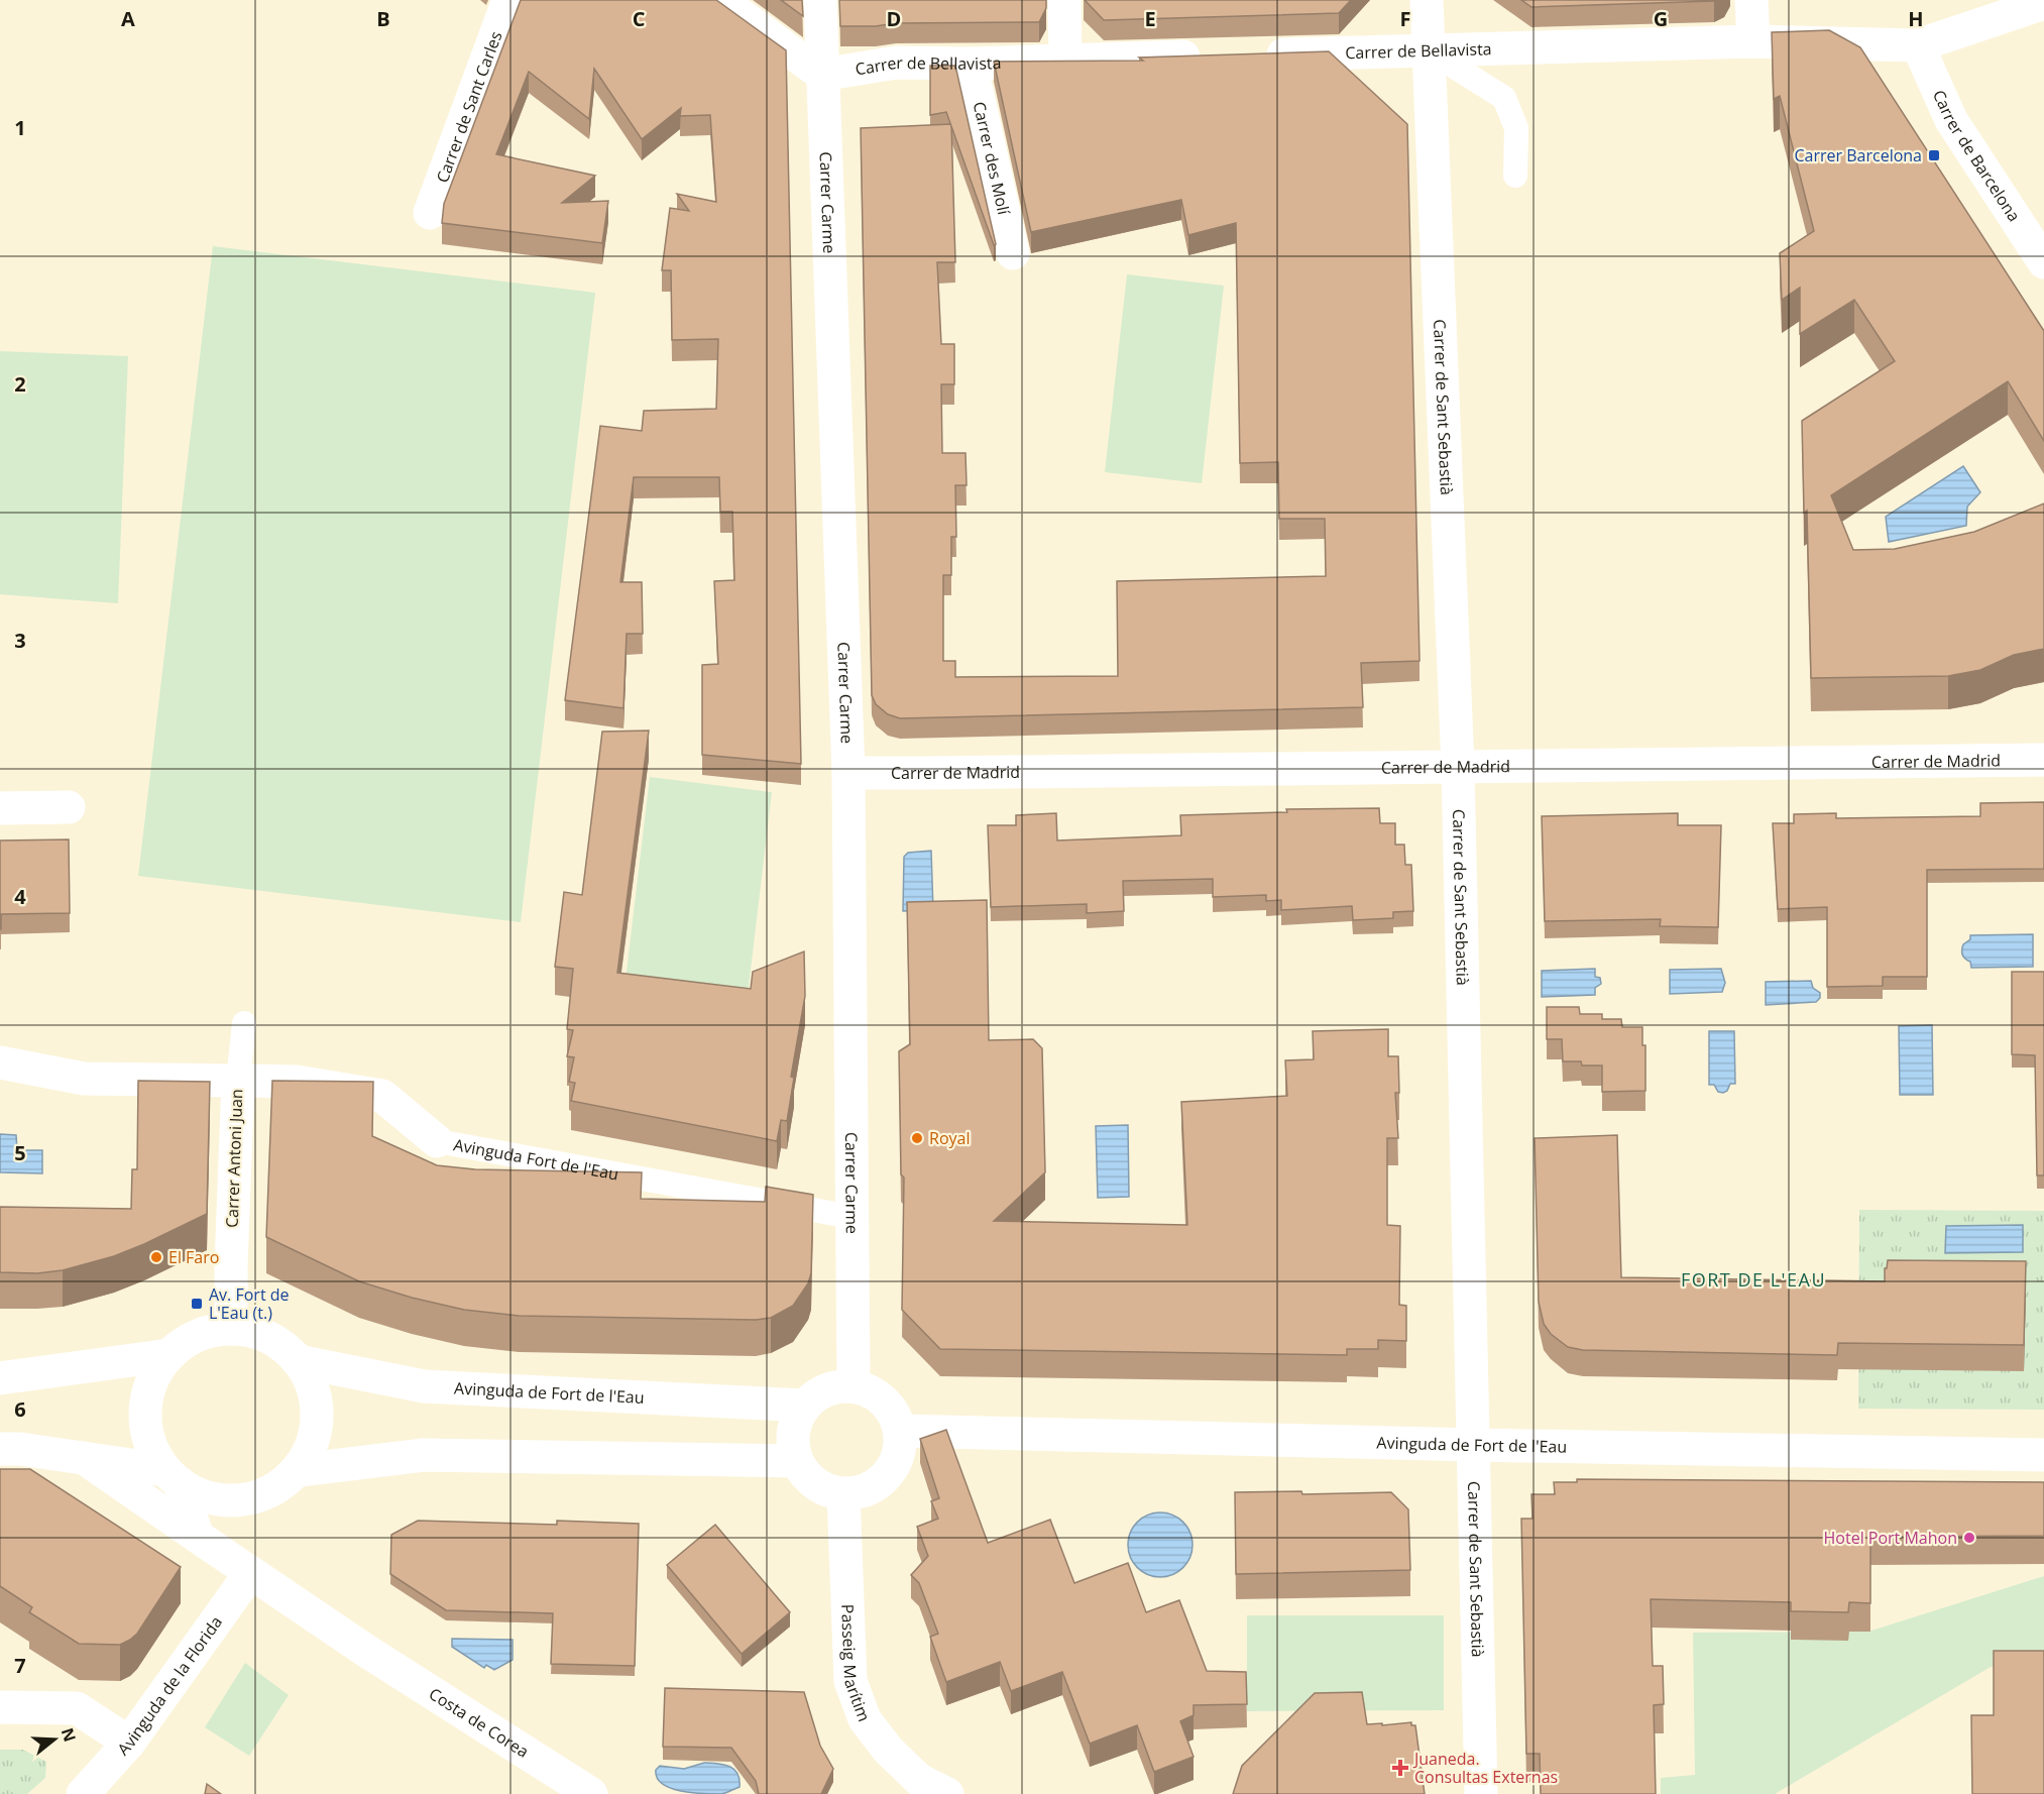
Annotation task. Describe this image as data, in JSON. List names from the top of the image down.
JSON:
{
  "streets": {
    "street": [
      "Carrer de Bellavista",
      "Carrer de Sant Carles",
      "Carrer de Barcelona",
      "Carrer des Molí",
      "Carrer Carme",
      "Carrer de Sant Sebastià",
      "Carrer de Madrid",
      "Carrer Antoni Juan",
      "Avinguda de Fort de l'Eau",
      "Passeig Marítim",
      "Avinguda de la Florida",
      "Costa de Corea"
    ],
    "lane": ["Avinguda Fort de l'Eau"]
  },
  "crossings": [
    ["Carrer de Bellavista", "Carrer de Barcelona"],
    ["Carrer de Bellavista", "Carrer des Molí"],
    ["Carrer de Bellavista", "Carrer Carme"],
    ["Carrer de Bellavista", "Carrer de Sant Sebastià"],
    ["Carrer Carme", "Carrer de Madrid"],
    ["Carrer Carme", "Avinguda Fort de l'Eau"],
    ["Carrer Carme", "Avinguda de Fort de l'Eau"],
    ["Carrer Carme", "Passeig Marítim"],
    ["Carrer de Sant Sebastià", "Carrer de Madrid"],
    ["Carrer de Sant Sebastià", "Avinguda de Fort de l'Eau"],
    ["Carrer Antoni Juan", "Avinguda de Fort de l'Eau"],
    ["Avinguda de Fort de l'Eau", "Passeig Marítim"],
    ["Avinguda de la Florida", "Costa de Corea"]
  ],
  "districts": ["FORT DE L'EAU"],
  "places": {
    "transit": ["Carrer Barcelona", "Av. Fort de L'Eau (t.)"],
    "other": ["Royal", "El Faro", "Hotel Port Mahon"],
    "health": ["Juaneda. Consultas Externas"]
  },
  "north": "right",
  "grid": {
    "columns": [
      "A",
      "B",
      "C",
      "D",
      "E",
      "F",
      "G",
      "H"
    ],
    "rows": [
      "1",
      "2",
      "3",
      "4",
      "5",
      "6",
      "7"
    ]
  }
}
